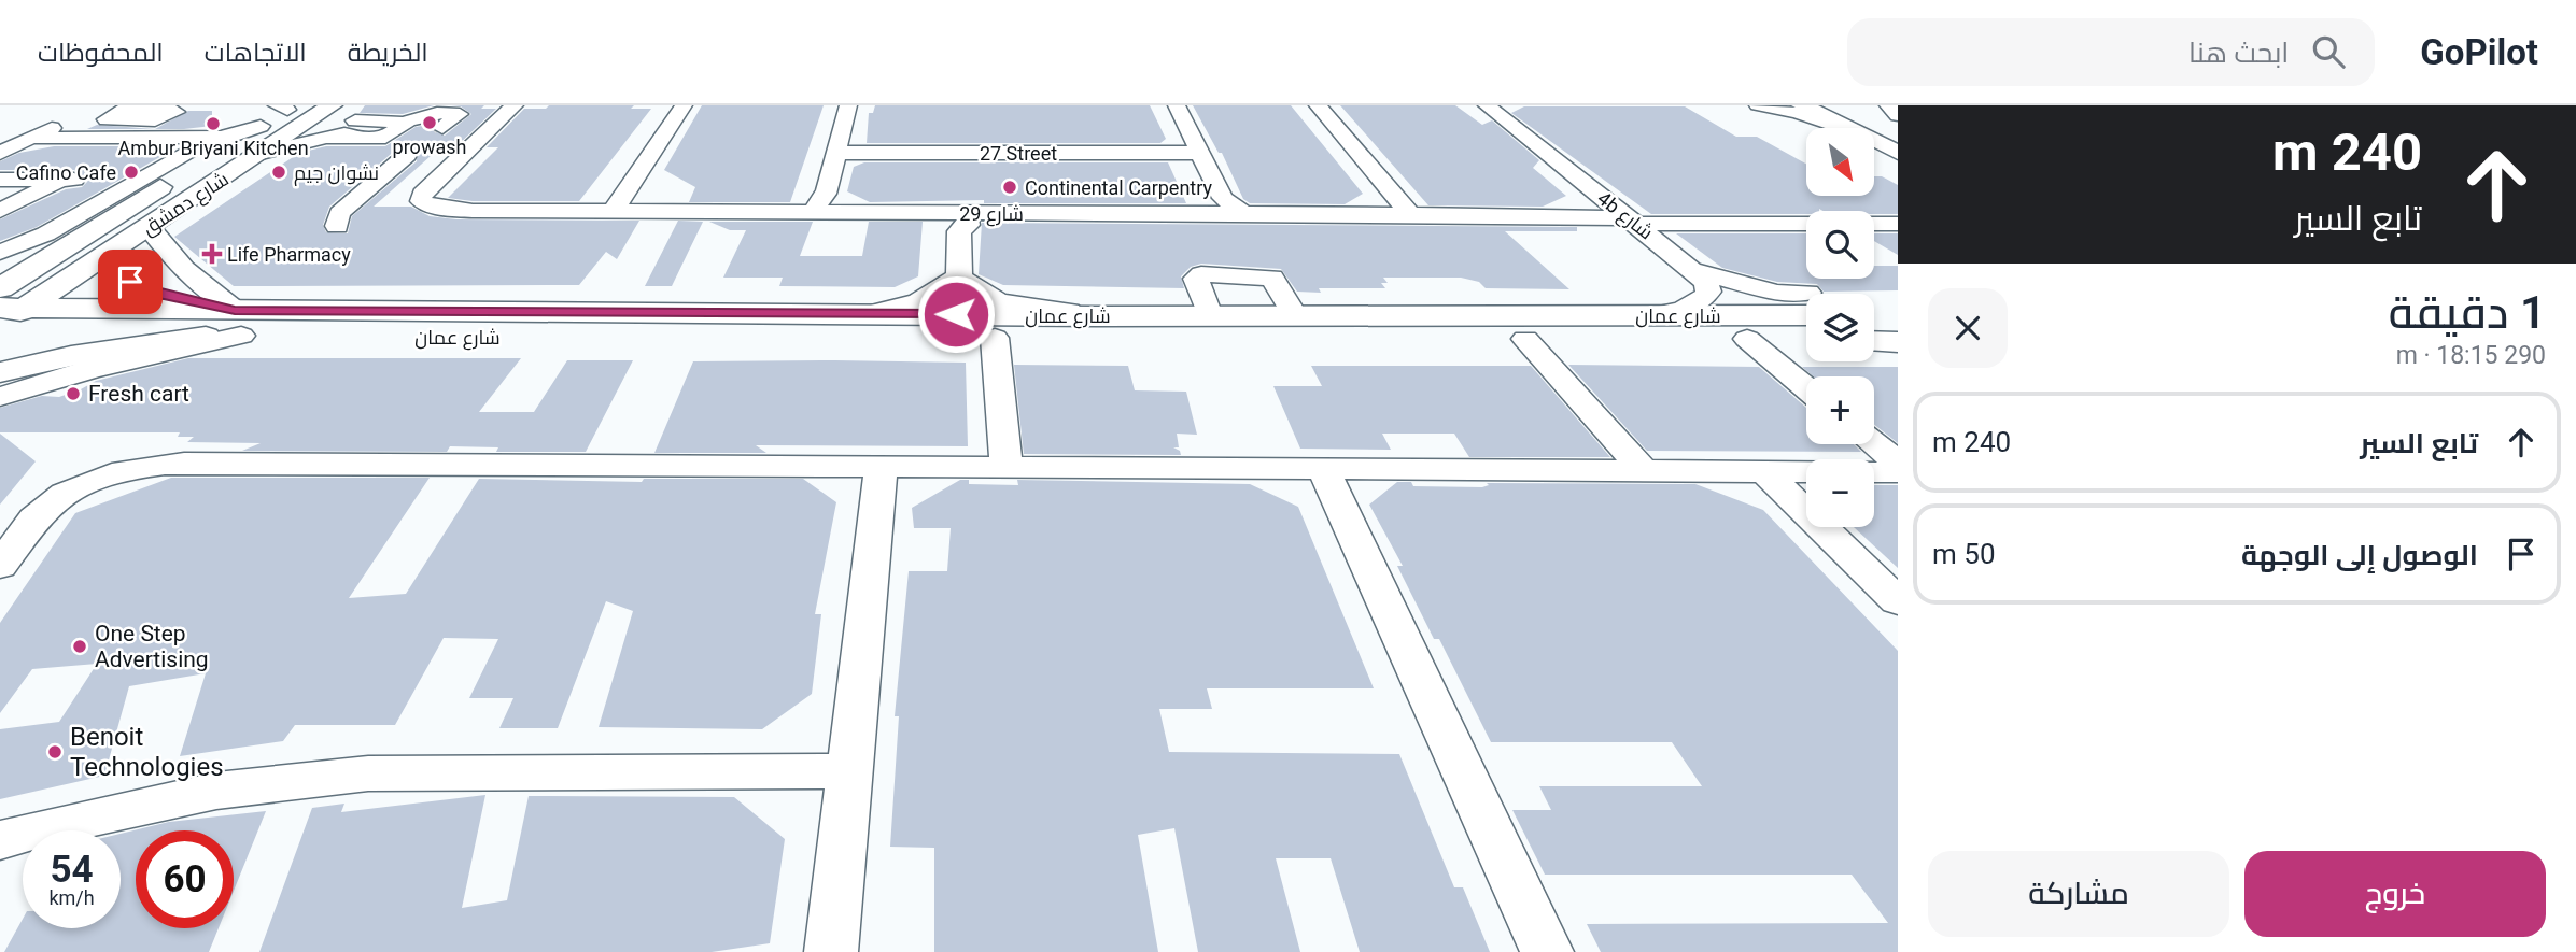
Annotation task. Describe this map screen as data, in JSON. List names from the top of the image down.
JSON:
{
  "streets": {
    "main road": ["شارع دمشق", "شارع عمان"],
    "street": ["27 Street", "شارع 29", "4b شارع"]
  },
  "crossings": [
    ["شارع دمشق", "شارع عمان"],
    ["شارع 29", "4b شارع"]
  ],
  "places": {
    "other": [
      "prowash",
      "Ambur Briyani Kitchen",
      "Cafino Cafe",
      "نشوان جيم",
      "Continental Carpentry",
      "Fresh cart",
      "One Step Advertising",
      "Benoit Technologies"
    ],
    "health": ["Life Pharmacy"]
  },
  "north": "bottom right",
  "page": {
    "header": "GoPilot",
    "search": "ابحث هنا",
    "nav": ["الخريطة", "الاتجاهات", "المحفوظات"],
    "turn": ["240 m", "تابع السير"],
    "map_buttons": ["+", "−"],
    "heading": ["1 دقيقة", "290 m · 18:15"],
    "list": [
      {
        "name": "تابع السير",
        "value": "240 m"
      },
      {
        "name": "الوصول إلى الوجهة",
        "value": "50 m"
      }
    ],
    "speed": "54 km/h",
    "limit": "60",
    "buttons": ["خروج", "مشاركة"]
  }
}
